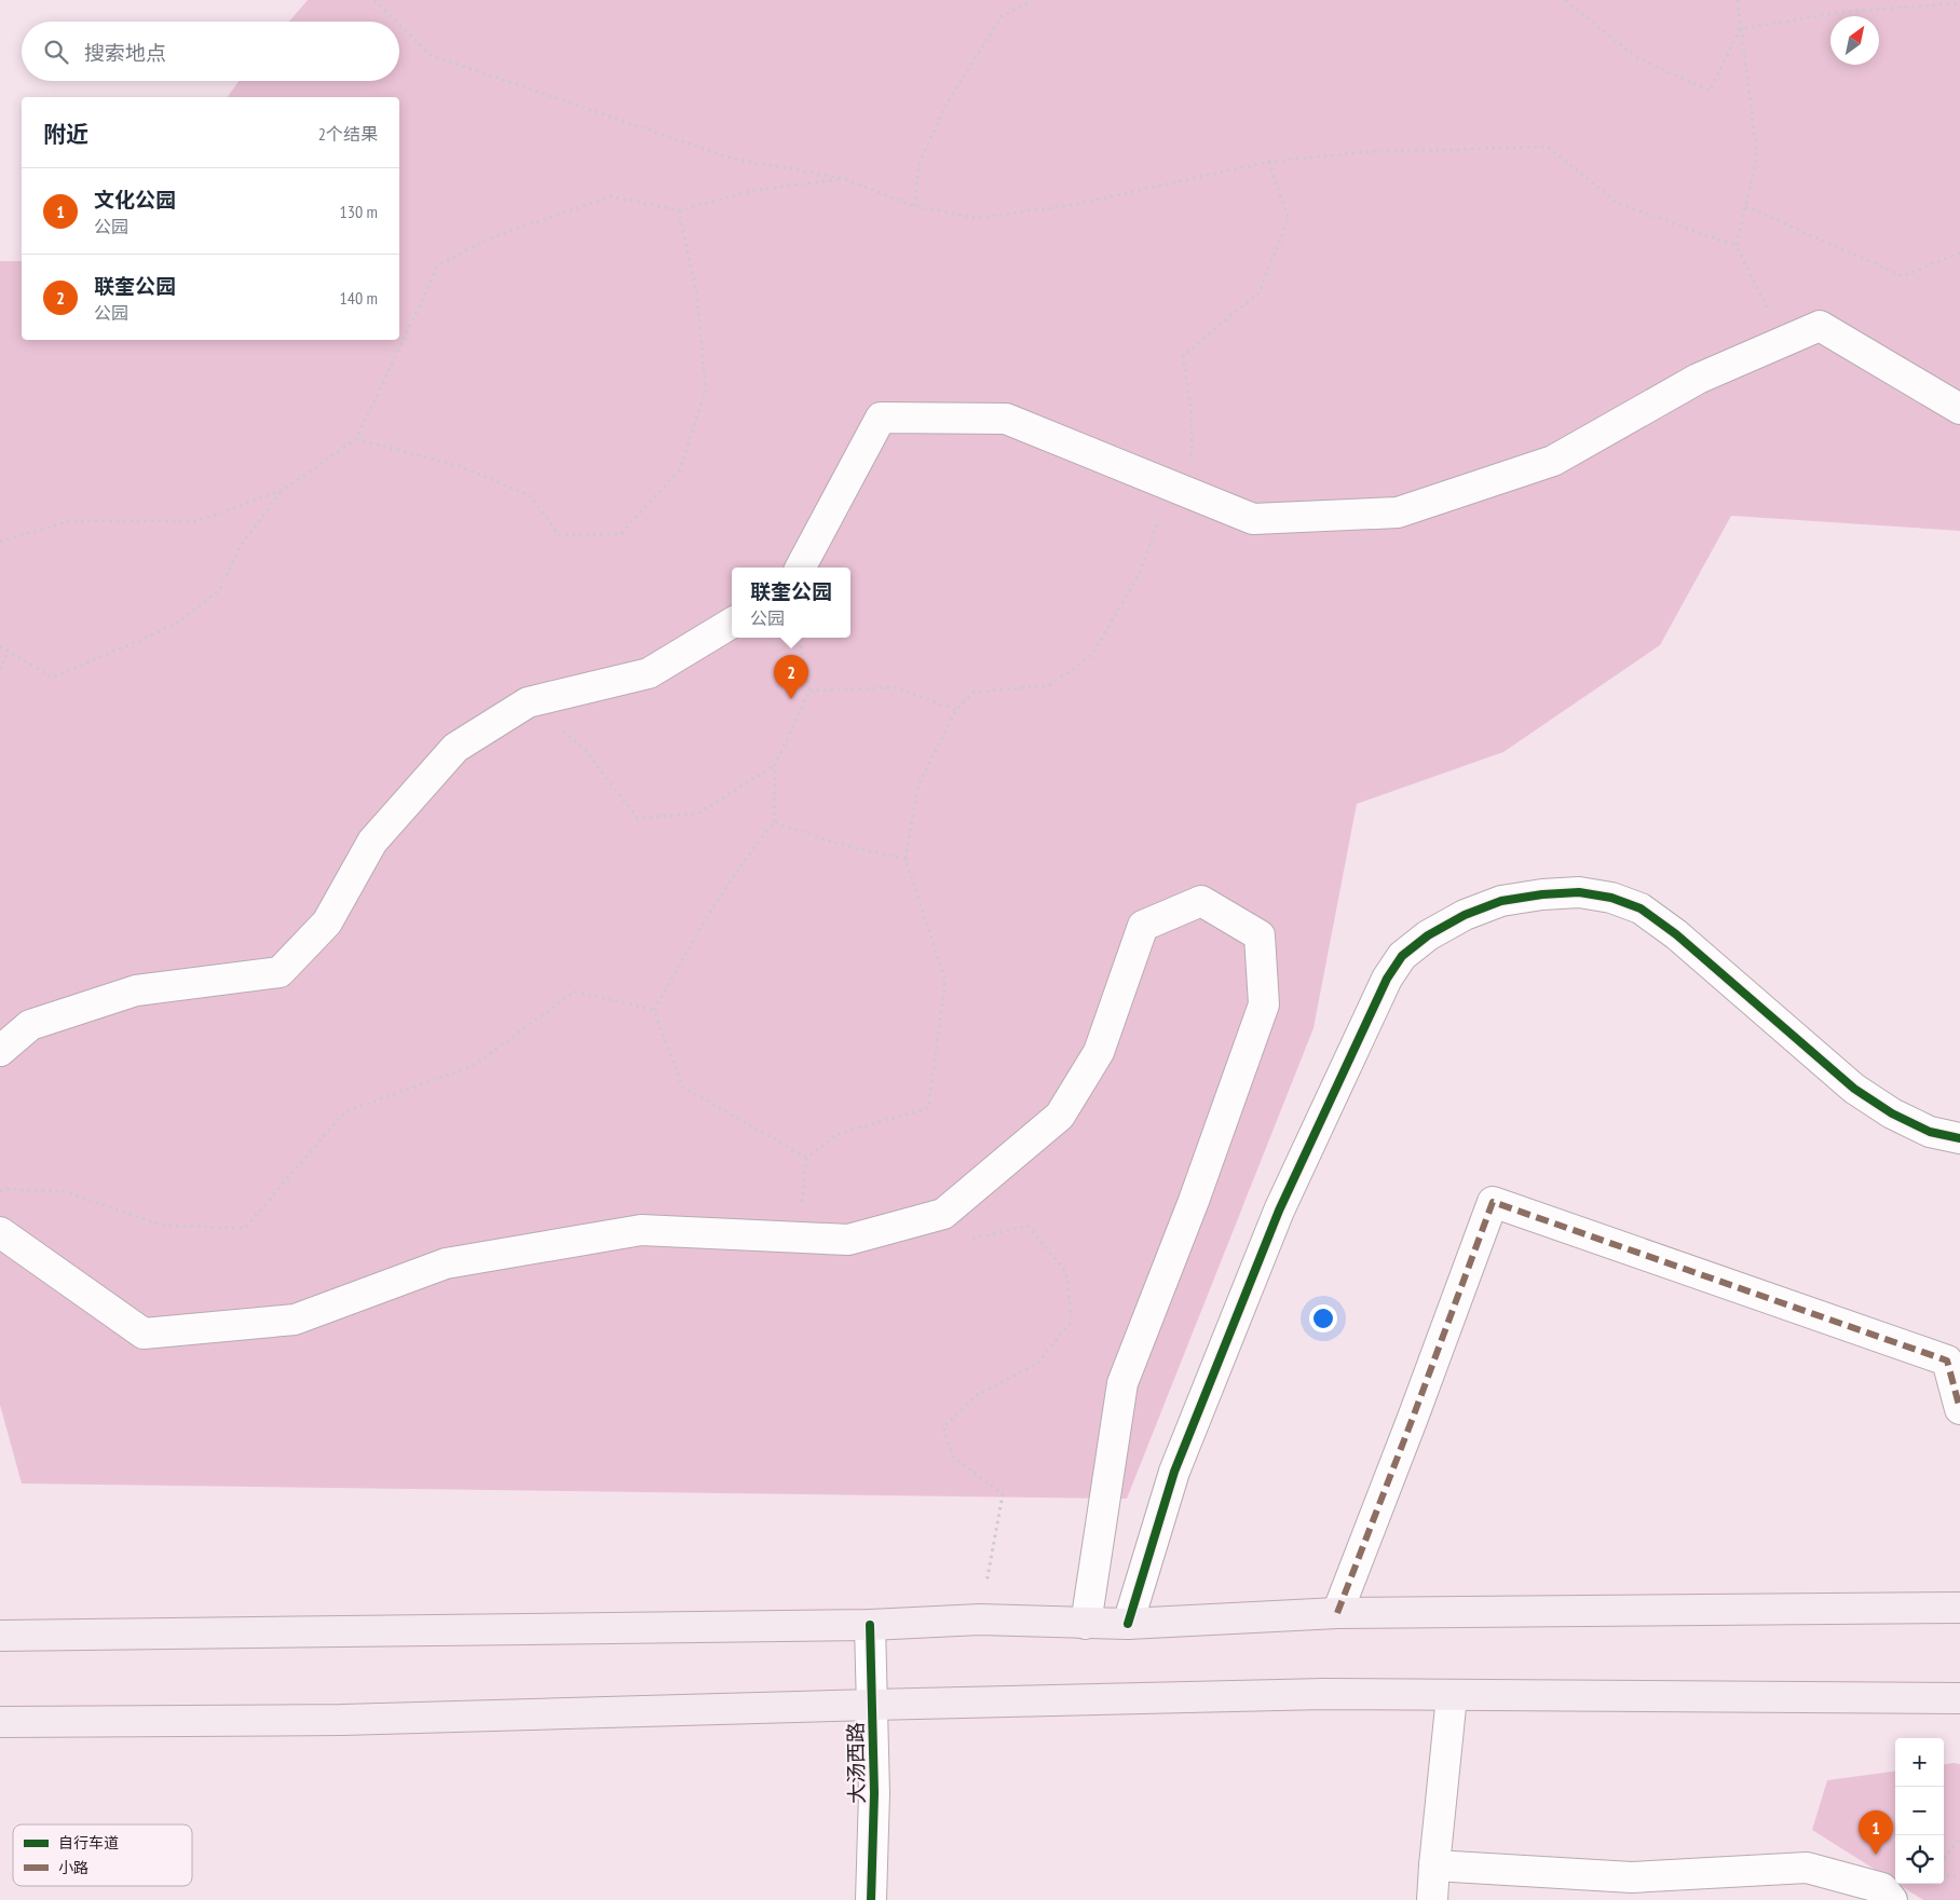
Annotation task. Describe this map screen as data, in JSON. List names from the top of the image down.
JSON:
{
  "streets": {
    "street": ["大汤西路"]
  },
  "legend": ["自行车道", "小路"],
  "north": "top right",
  "page": {
    "search": "搜索地点",
    "heading": ["附近", "2个结果"],
    "list": [
      {
        "mark": "1",
        "name": "文化公园",
        "note": "公园",
        "value": "130 m"
      },
      {
        "mark": "2",
        "name": "联奎公园",
        "note": "公园",
        "value": "140 m"
      }
    ],
    "popup": ["联奎公园", "公园"],
    "pins": ["2", "1"],
    "map_buttons": ["+", "−"]
  }
}
